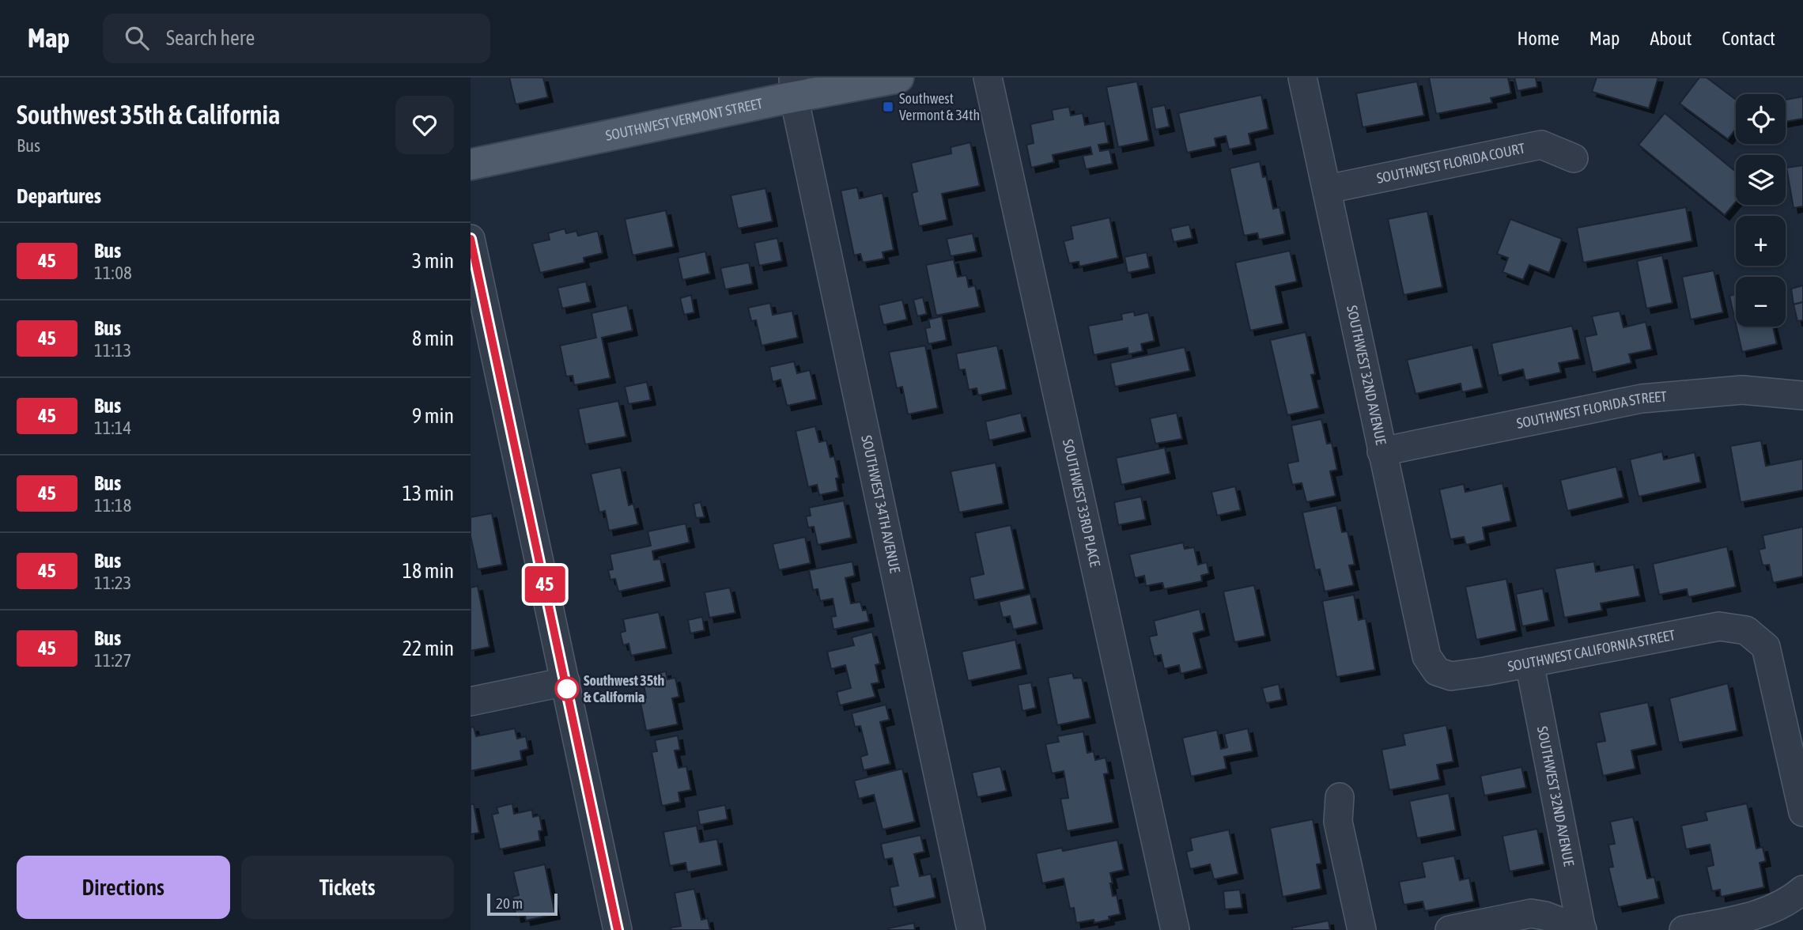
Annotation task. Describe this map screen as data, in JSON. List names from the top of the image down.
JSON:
{
  "streets": {
    "main road": ["SOUTHWEST VERMONT STREET"],
    "street": [
      "SOUTHWEST FLORIDA COURT",
      "SOUTHWEST 32ND AVENUE",
      "SOUTHWEST FLORIDA STREET",
      "SOUTHWEST 34TH AVENUE",
      "SOUTHWEST 33RD PLACE",
      "SOUTHWEST CALIFORNIA STREET"
    ]
  },
  "crossings": [
    ["SOUTHWEST VERMONT STREET", "SOUTHWEST 34TH AVENUE"],
    ["SOUTHWEST FLORIDA COURT", "SOUTHWEST 32ND AVENUE"],
    ["SOUTHWEST 32ND AVENUE", "SOUTHWEST FLORIDA STREET"],
    ["SOUTHWEST 32ND AVENUE", "SOUTHWEST CALIFORNIA STREET"]
  ],
  "places": {
    "transit": ["Southwest Vermont & 34th"],
    "other": ["Southwest 35th & California"]
  },
  "lines": ["bus line 45"],
  "scale_bar": "20 m",
  "page": {
    "header": "Map",
    "search": "Search here",
    "nav": [
      "Home",
      "Map",
      "About",
      "Contact"
    ],
    "heading": [
      ["Southwest 35th & California", "Bus"],
      "Departures"
    ],
    "on_map": "45",
    "map_buttons": ["+", "−"],
    "list": [
      {
        "mark": "45",
        "name": "Bus",
        "note": "11:08",
        "value": "3 min"
      },
      {
        "mark": "45",
        "name": "Bus",
        "note": "11:13",
        "value": "8 min"
      },
      {
        "mark": "45",
        "name": "Bus",
        "note": "11:14",
        "value": "9 min"
      },
      {
        "mark": "45",
        "name": "Bus",
        "note": "11:18",
        "value": "13 min"
      },
      {
        "mark": "45",
        "name": "Bus",
        "note": "11:23",
        "value": "18 min"
      },
      {
        "mark": "45",
        "name": "Bus",
        "note": "11:27",
        "value": "22 min"
      }
    ],
    "buttons": ["Directions", "Tickets"],
    "scale": "20 m"
  }
}
